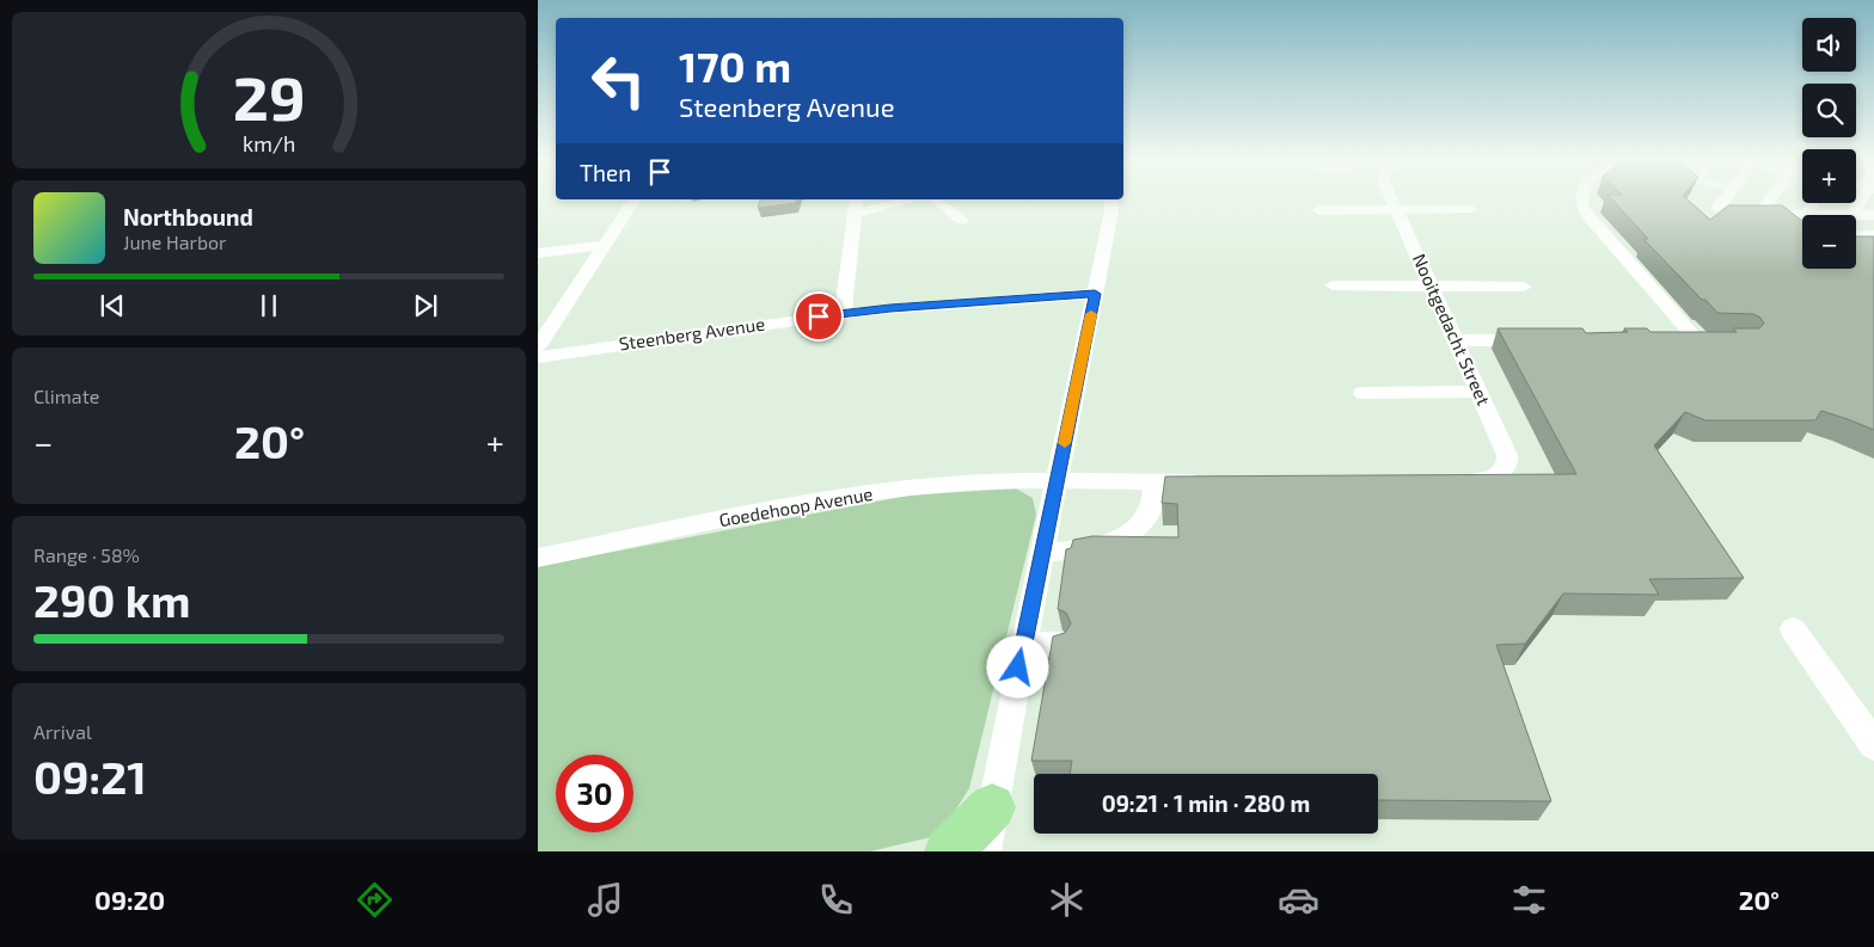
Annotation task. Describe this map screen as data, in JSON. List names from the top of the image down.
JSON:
{
  "streets": {
    "street": ["Nooitgedacht Street", "Steenberg Avenue", "Goedehoop Avenue"]
  },
  "page": {
    "map_buttons": ["+", "−"],
    "turn": ["170 m", "Steenberg Avenue"],
    "then": "Then",
    "song": ["Northbound", "June Harbor"],
    "tile": [
      "Climate",
      ["Range · 58%", "290 km"],
      ["Arrival", "09:21"]
    ],
    "heat": ["−", "20°", "+"],
    "limit": "30",
    "trip": "09:21 · 1 min · 280 m",
    "tabs": ["09:20", "20°"],
    "gauge": ["29", "km/h"]
  }
}
